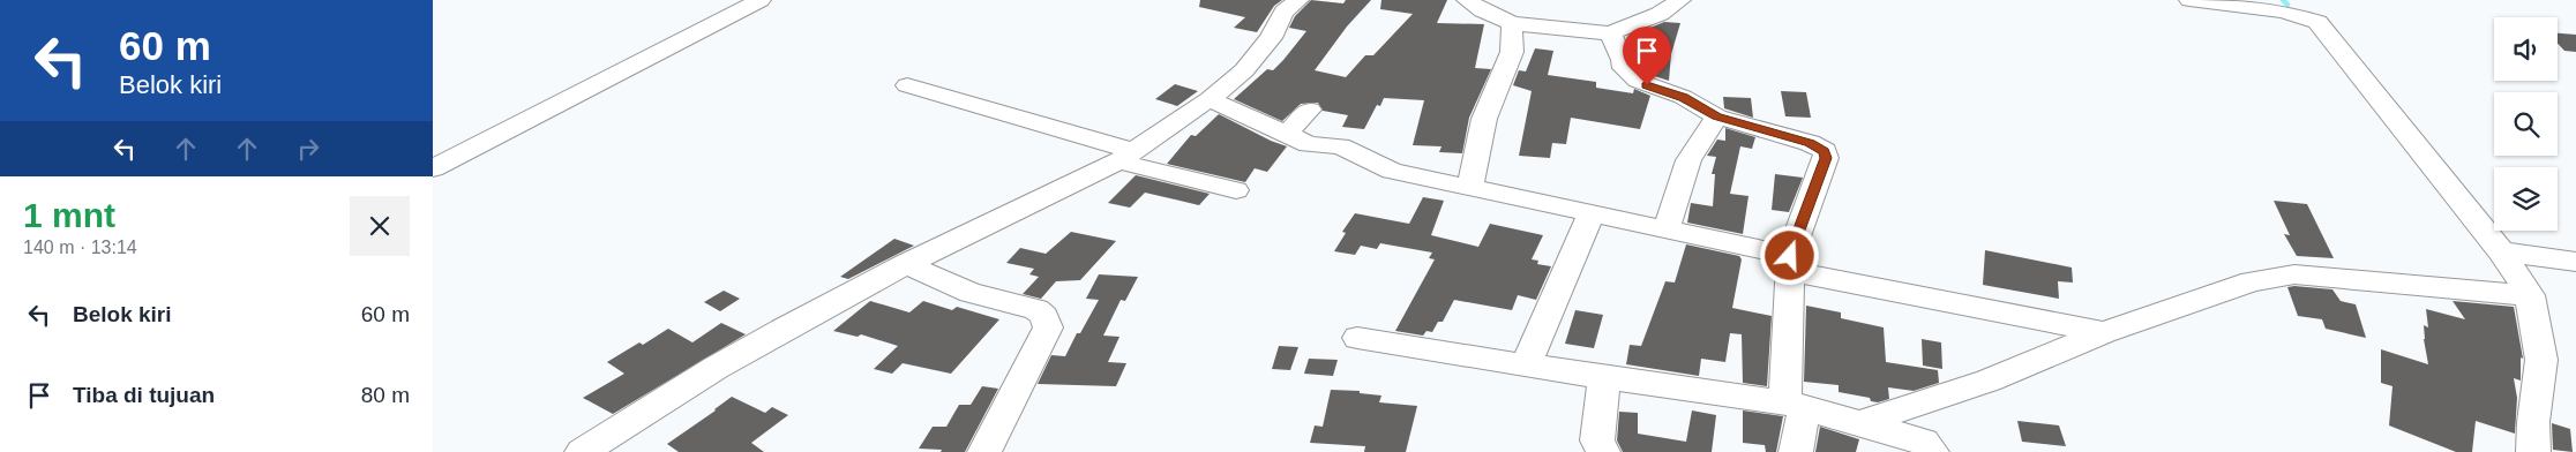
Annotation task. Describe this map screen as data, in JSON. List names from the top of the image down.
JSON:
{
  "page": {
    "turn": ["60 m", "Belok kiri"],
    "heading": ["1 mnt", "140 m · 13:14"],
    "list": [
      {
        "name": "Belok kiri",
        "value": "60 m"
      },
      {
        "name": "Tiba di tujuan",
        "value": "80 m"
      }
    ]
  }
}
